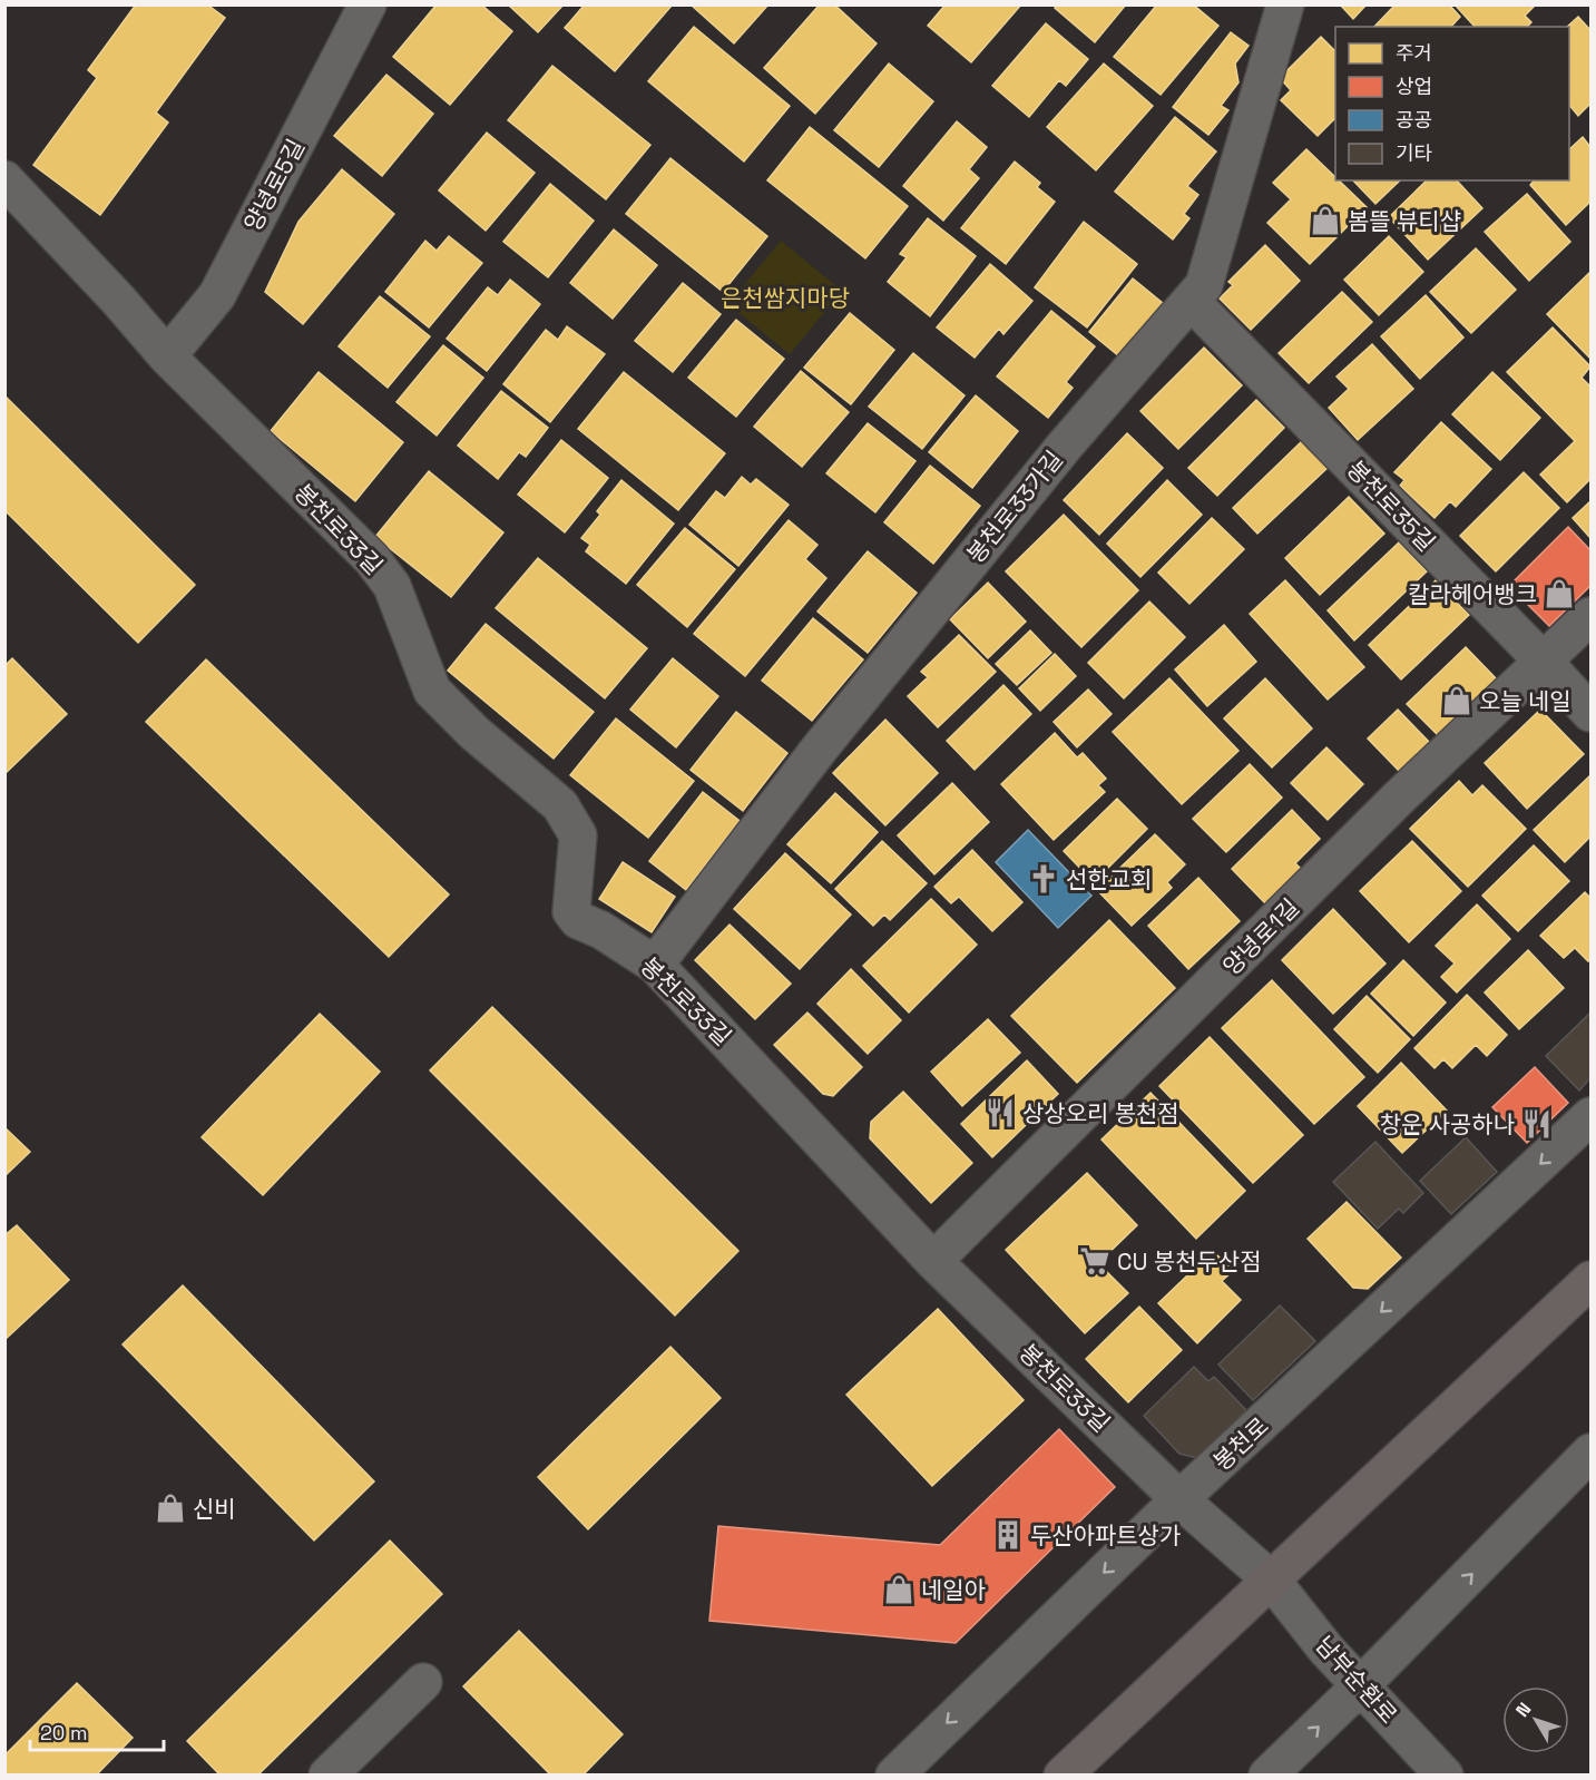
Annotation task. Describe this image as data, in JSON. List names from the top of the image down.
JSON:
{
  "streets": {
    "street": [
      "양녕로5길",
      "봉천로35길",
      "봉천로33가길",
      "봉천로33길",
      "양녕로1길",
      "봉천로",
      "남부순환로"
    ]
  },
  "crossings": [
    ["양녕로5길", "봉천로33길"],
    ["봉천로35길", "봉천로33가길"],
    ["봉천로35길", "양녕로1길"],
    ["봉천로33가길", "봉천로33길"],
    ["봉천로33길", "양녕로1길"],
    ["봉천로33길", "봉천로"],
    ["봉천로33길", "남부순환로"]
  ],
  "parks": ["은천쌈지마당"],
  "places": {
    "shop": [
      "봄뜰 뷰티샵",
      "칼라헤어뱅크",
      "오늘 네일",
      "신비",
      "네일아"
    ],
    "church": ["선한교회"],
    "restaurant": ["상상오리 봉천점", "창운 사공하나"],
    "supermarket": ["CU 봉천두산점"],
    "building": ["두산아파트상가"]
  },
  "legend": [
    "주거",
    "상업",
    "공공",
    "기타"
  ],
  "scale_bar": "20 m",
  "north": "top left"
}
